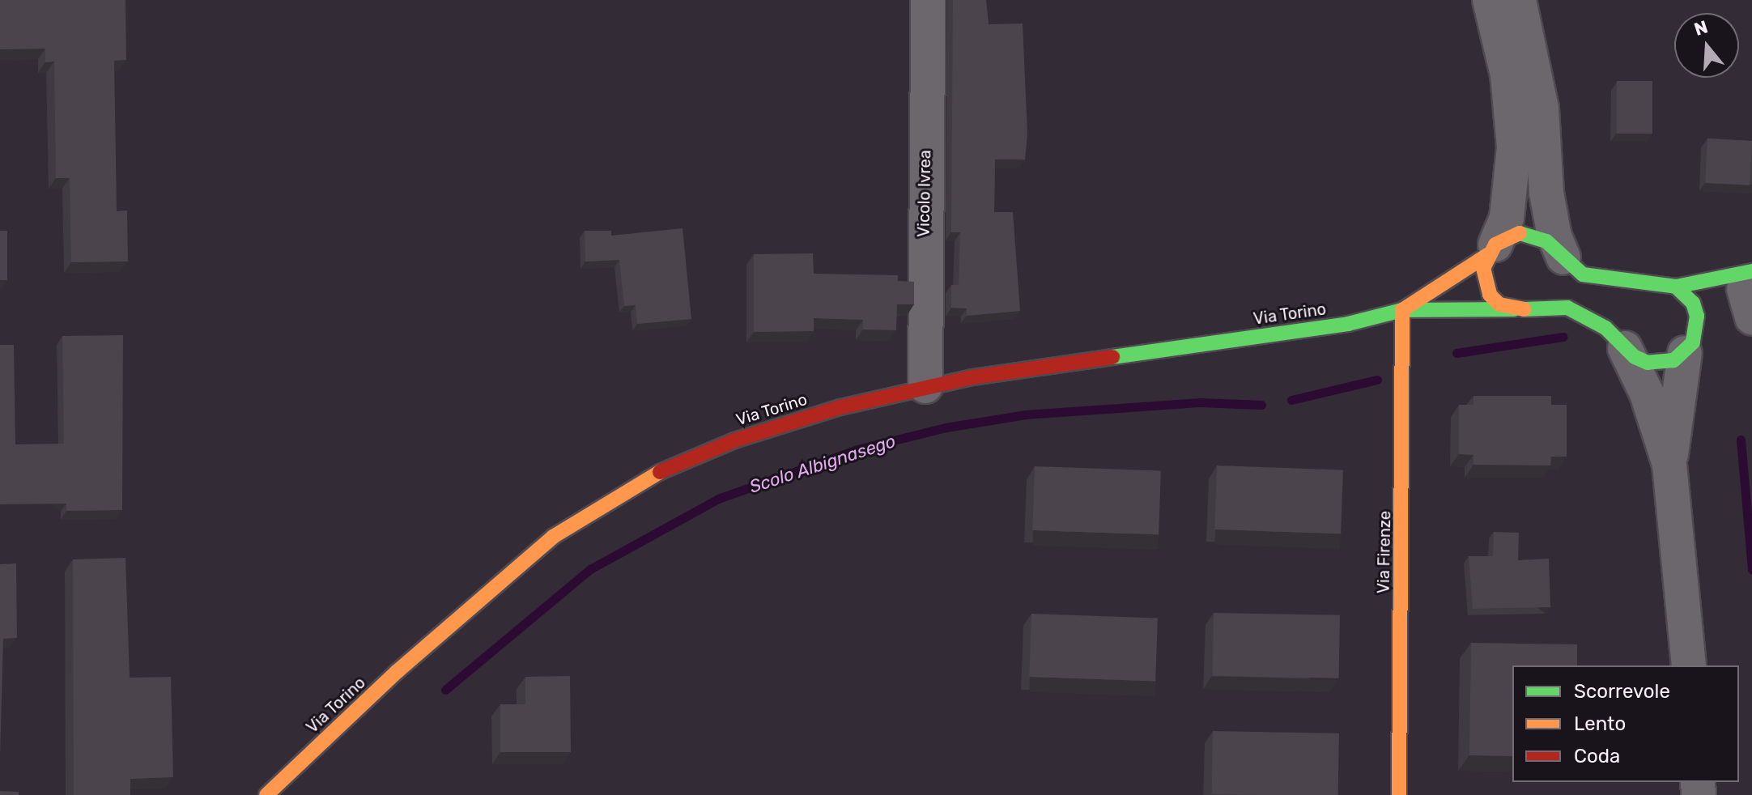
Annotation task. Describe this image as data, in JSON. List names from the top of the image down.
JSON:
{
  "streets": {
    "street": ["Vicolo Ivrea", "Via Torino", "Via Firenze"]
  },
  "crossings": [
    ["Vicolo Ivrea", "Via Torino"],
    ["Via Torino", "Via Firenze"]
  ],
  "water": ["Scolo Albignasego"],
  "legend": ["Scorrevole", "Lento", "Coda"],
  "north": "top"
}
